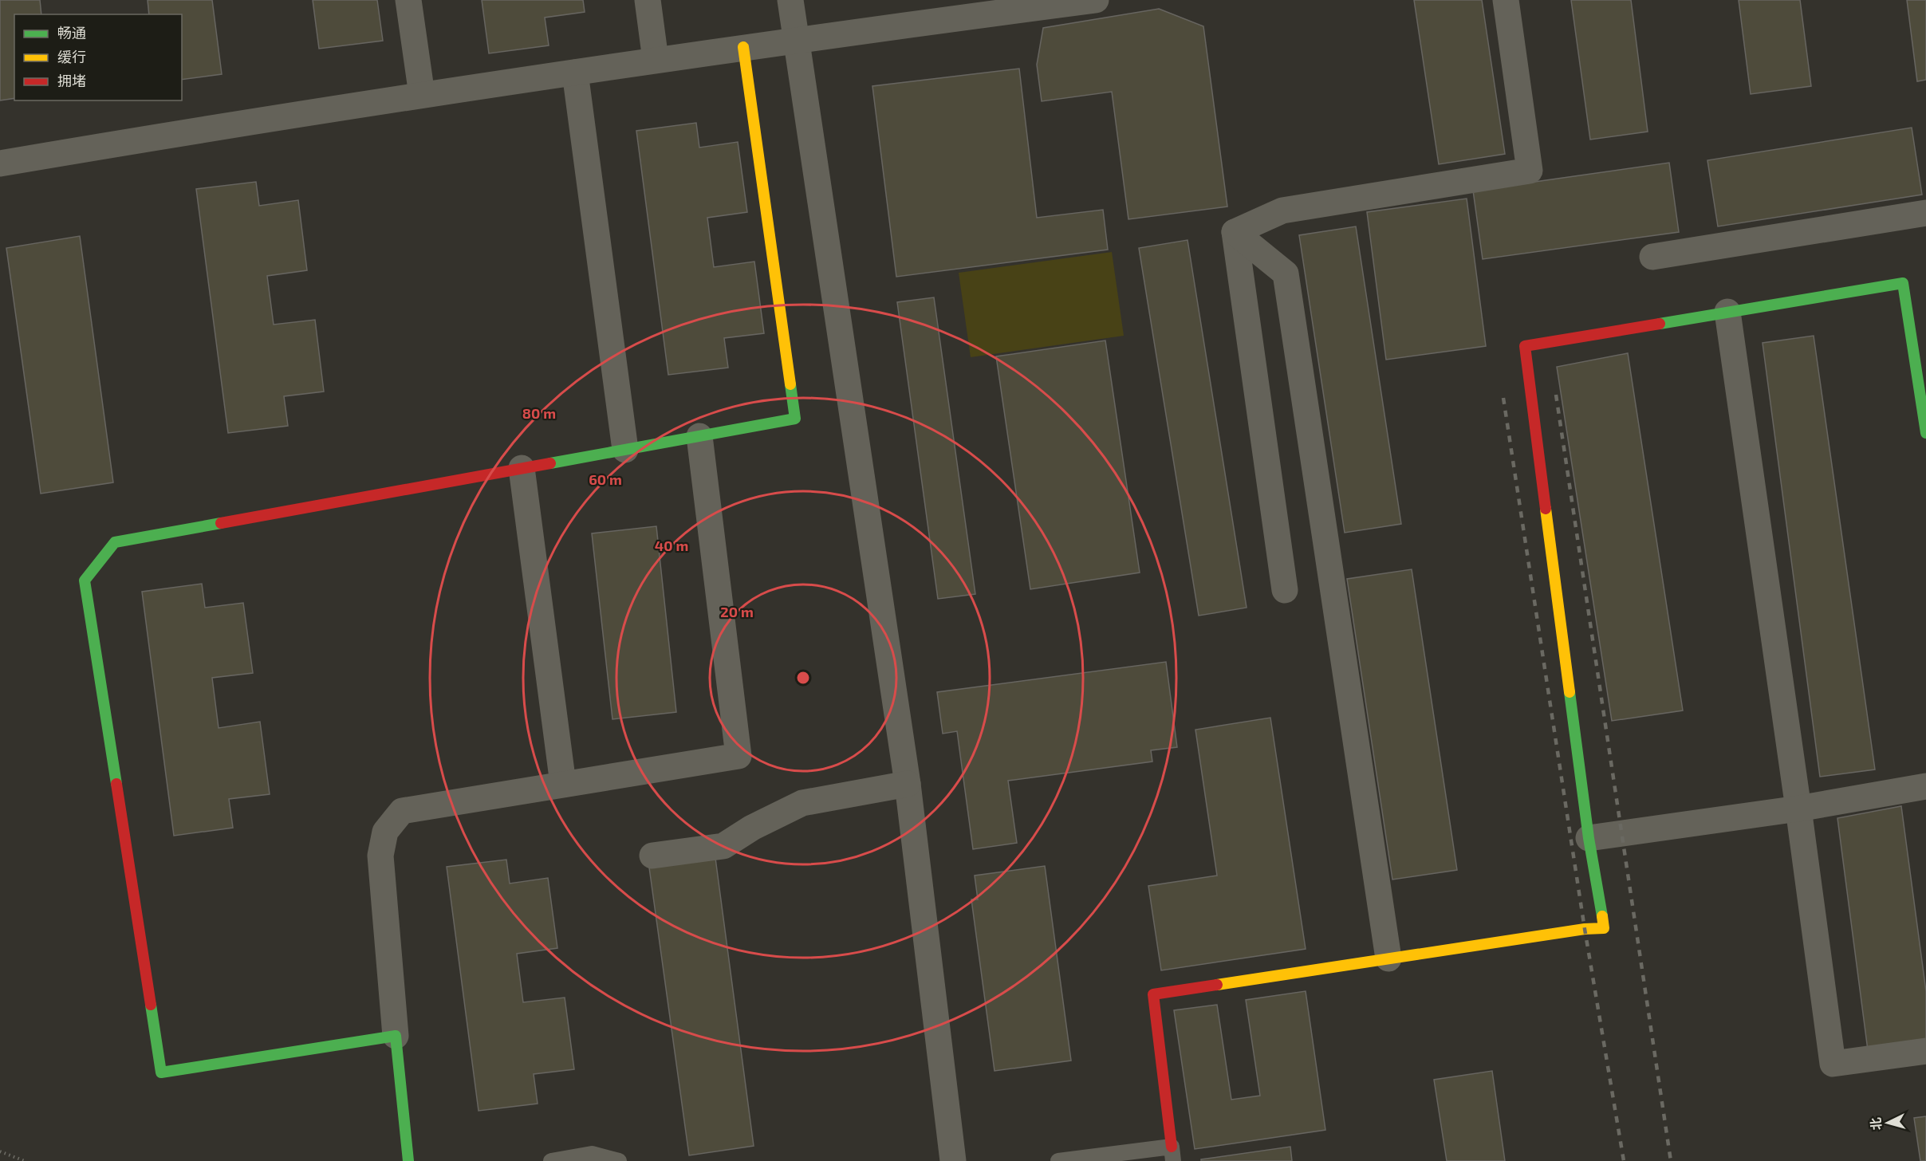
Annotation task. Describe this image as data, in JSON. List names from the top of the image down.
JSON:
{
  "legend": ["畅通", "缓行", "拥堵"],
  "north": "left",
  "rings": [
    "80 m",
    "60 m",
    "40 m",
    "20 m"
  ]
}
